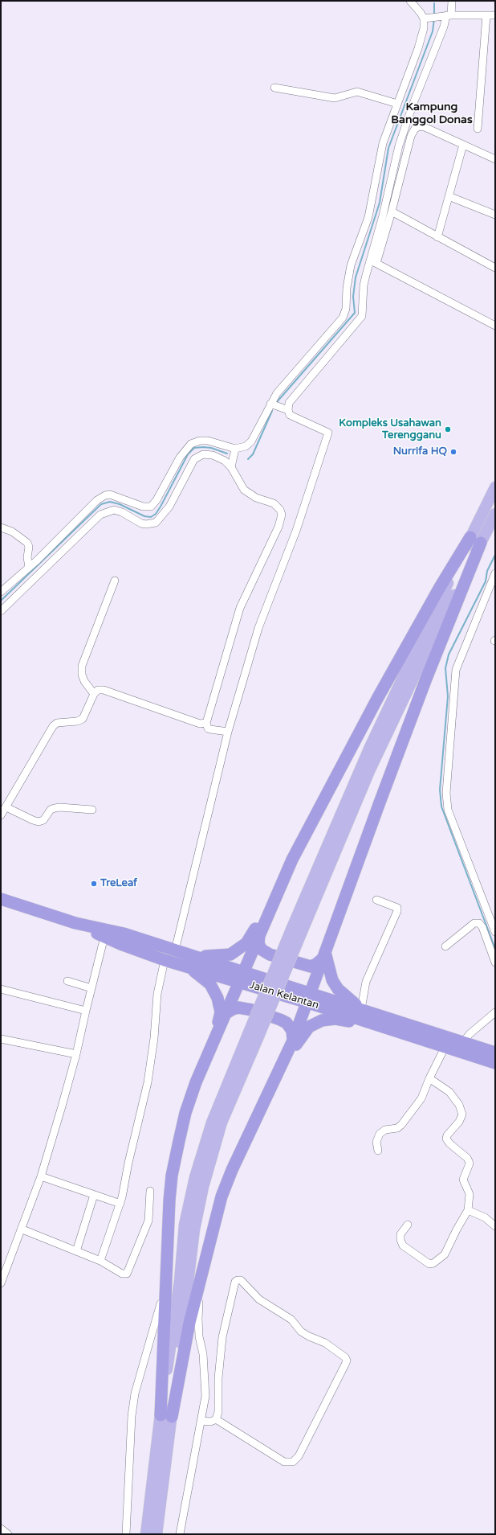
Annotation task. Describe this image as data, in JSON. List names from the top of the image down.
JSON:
{
  "streets": {
    "highway": ["Jalan Kelantan"]
  },
  "districts": ["Kampung Banggol Donas"],
  "places": ["Kompleks Usahawan Terengganu", "Nurrifa HQ", "TreLeaf"]
}
